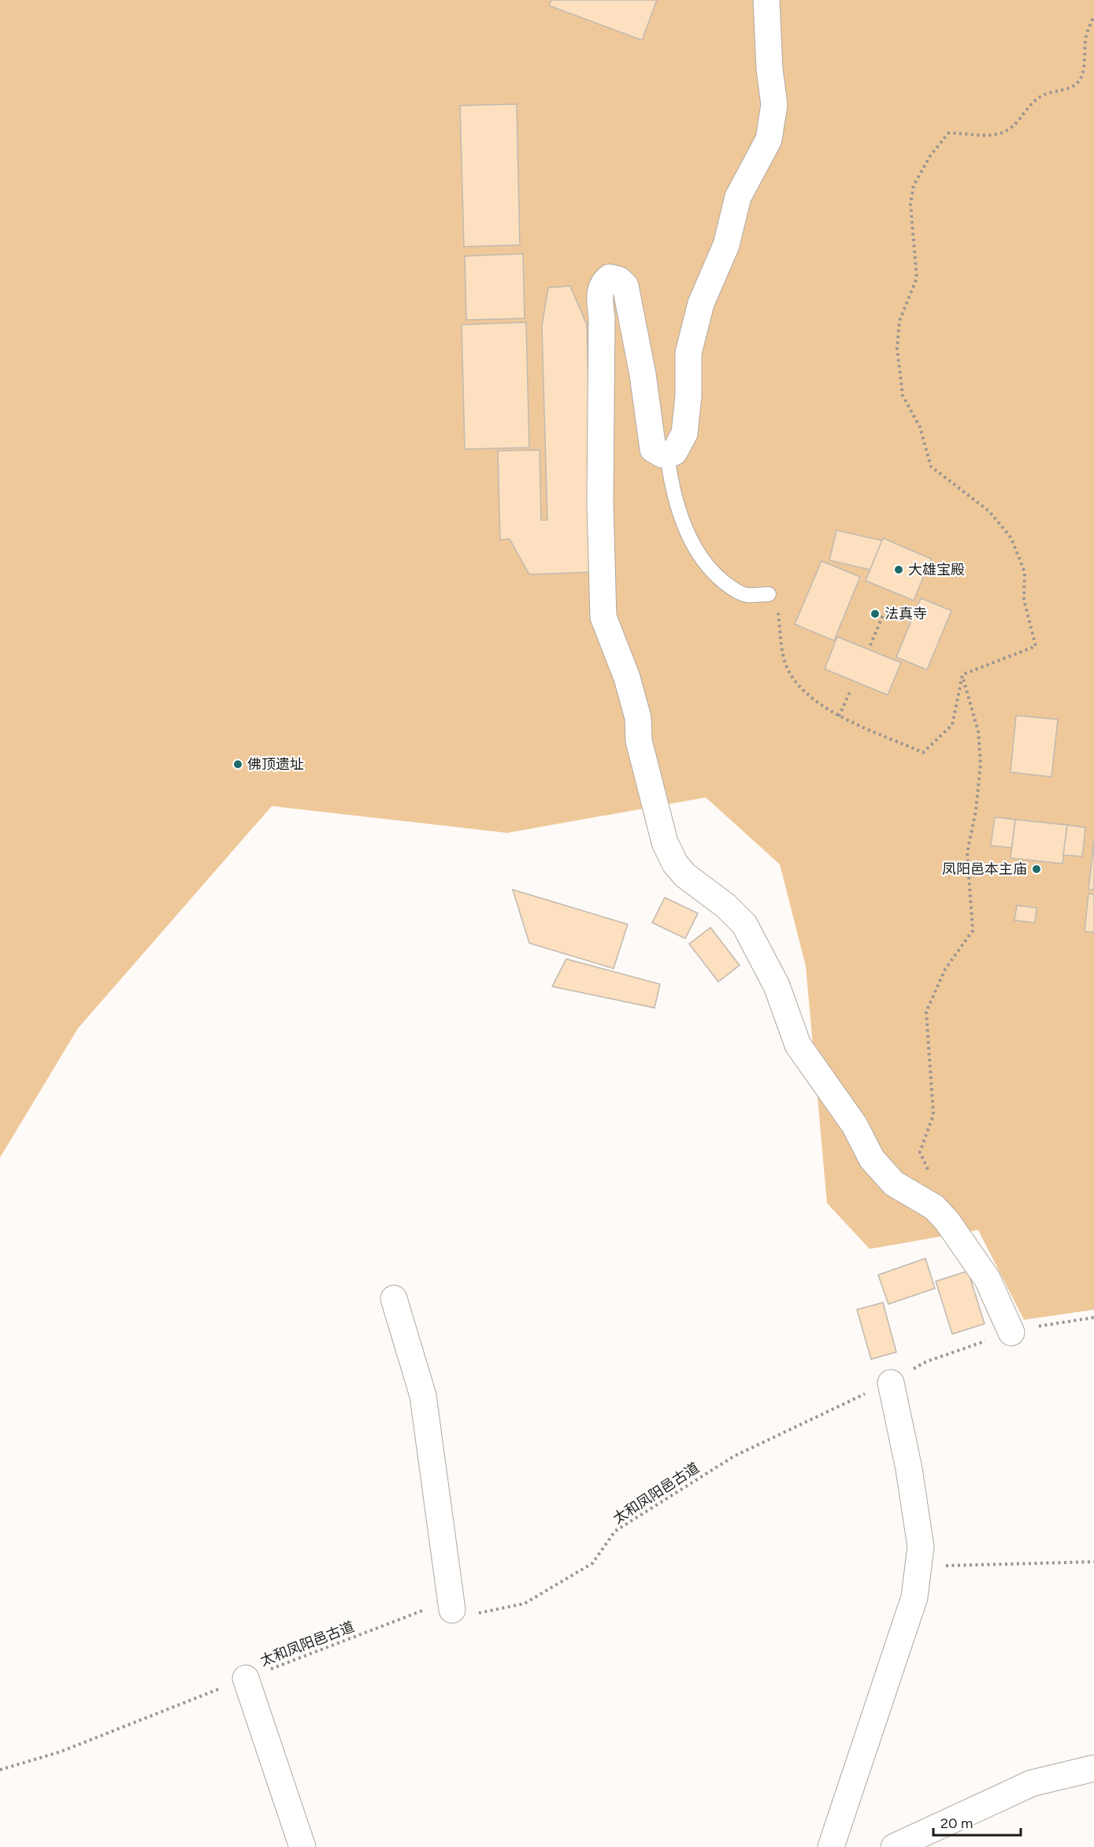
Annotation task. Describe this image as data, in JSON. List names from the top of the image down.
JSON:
{
  "streets": {
    "path": ["太和凤阳邑古道"]
  },
  "places": [
    "大雄宝殿",
    "法真寺",
    "佛顶遗址",
    "凤阳邑本主庙"
  ],
  "scale_bar": "20 m"
}
